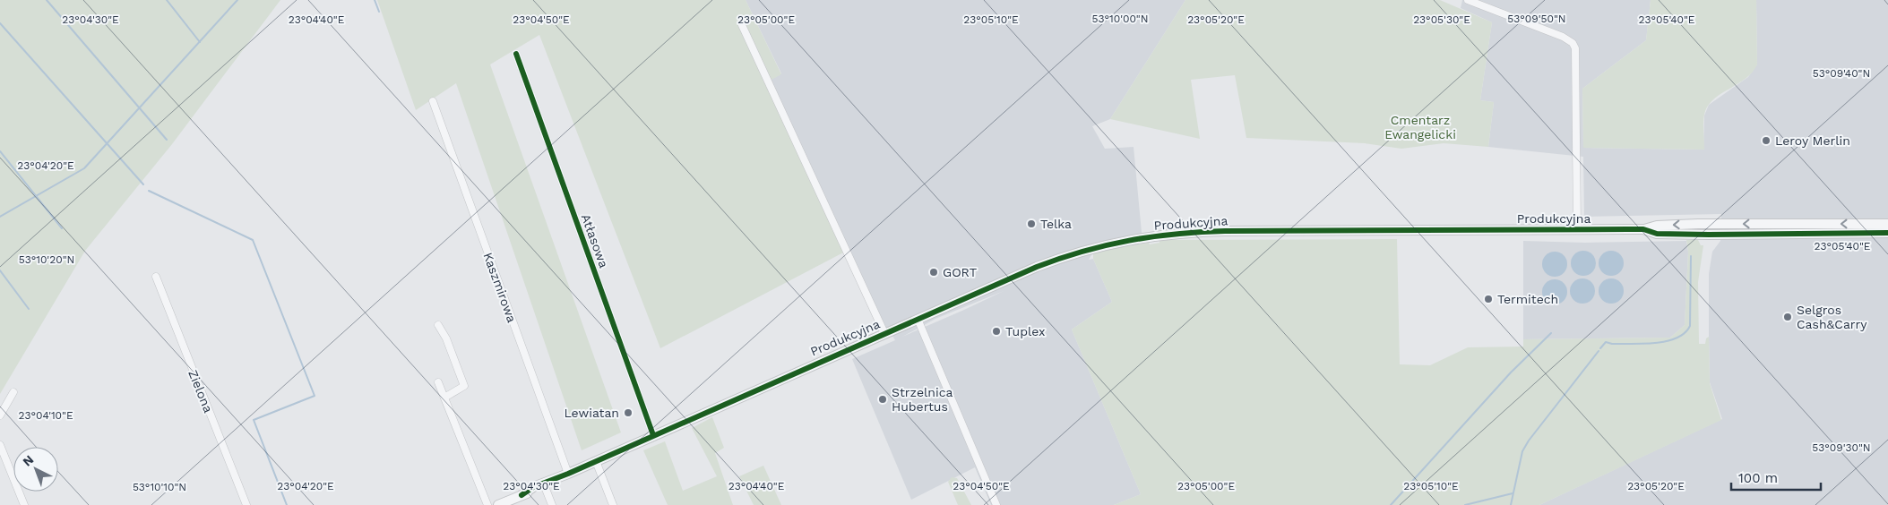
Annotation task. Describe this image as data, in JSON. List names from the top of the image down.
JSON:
{
  "streets": {
    "street": [
      "Produkcyjna",
      "Atłasowa",
      "Kaszmirowa",
      "Zielona"
    ]
  },
  "crossings": [
    ["Produkcyjna", "Atłasowa"],
    ["Produkcyjna", "Kaszmirowa"]
  ],
  "parks": ["Cmentarz Ewangelicki"],
  "places": [
    "Leroy Merlin",
    "Telka",
    "GORT",
    "Termitech",
    "Selgros Cash&Carry",
    "Tuplex",
    "Strzelnica Hubertus",
    "Lewiatan"
  ],
  "scale_bar": "100 m",
  "north": "top left",
  "coordinates": [
    "53°10'00\"N",
    "53°09'50\"N",
    "23°04'30\"E",
    "23°04'40\"E",
    "23°05'10\"E",
    "23°05'40\"E",
    "23°04'50\"E",
    "23°05'00\"E",
    "23°05'20\"E",
    "23°05'30\"E",
    "53°09'40\"N",
    "23°04'20\"E",
    "53°10'20\"N",
    "23°04'10\"E",
    "53°09'30\"N",
    "53°10'10\"N"
  ]
}
